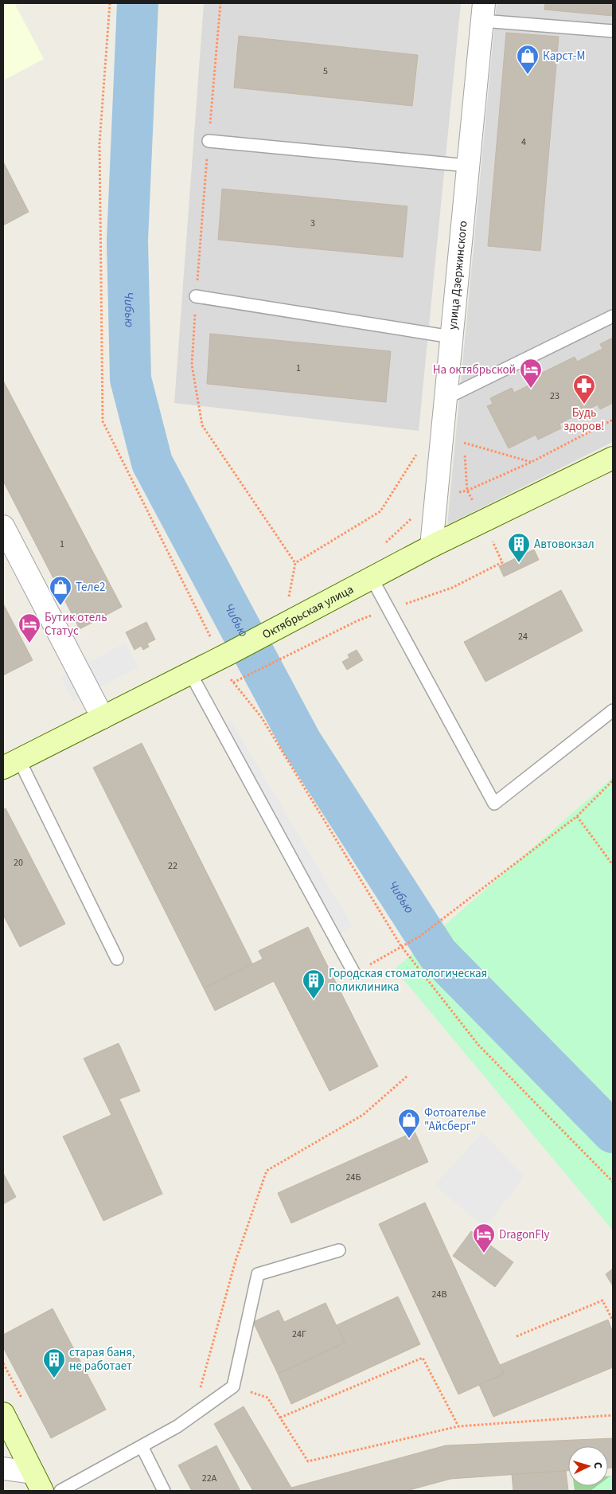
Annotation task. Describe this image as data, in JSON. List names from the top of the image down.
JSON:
{
  "streets": {
    "main road": ["Октябрьская улица"],
    "street": ["улица Дзержинского"]
  },
  "crossings": [
    ["улица Дзержинского", "Октябрьская улица"]
  ],
  "water": ["Чибью"],
  "places": {
    "shop": ["Карст-М", "Теле2", "Фотоателье \"Айсберг\""],
    "hotel": ["На октябрьской", "Бутик отель Статус", "DragonFly"],
    "pharmacy": ["Будь здоров!"],
    "building": ["Автовокзал", "Городская стоматологическая поликлиника", "старая баня, не работает"]
  },
  "house_numbers": [
    "5",
    "4",
    "3",
    "1",
    "23",
    "1",
    "24",
    "20",
    "22",
    "24Б",
    "24В",
    "24Г",
    "22А"
  ],
  "north": "right"
}
